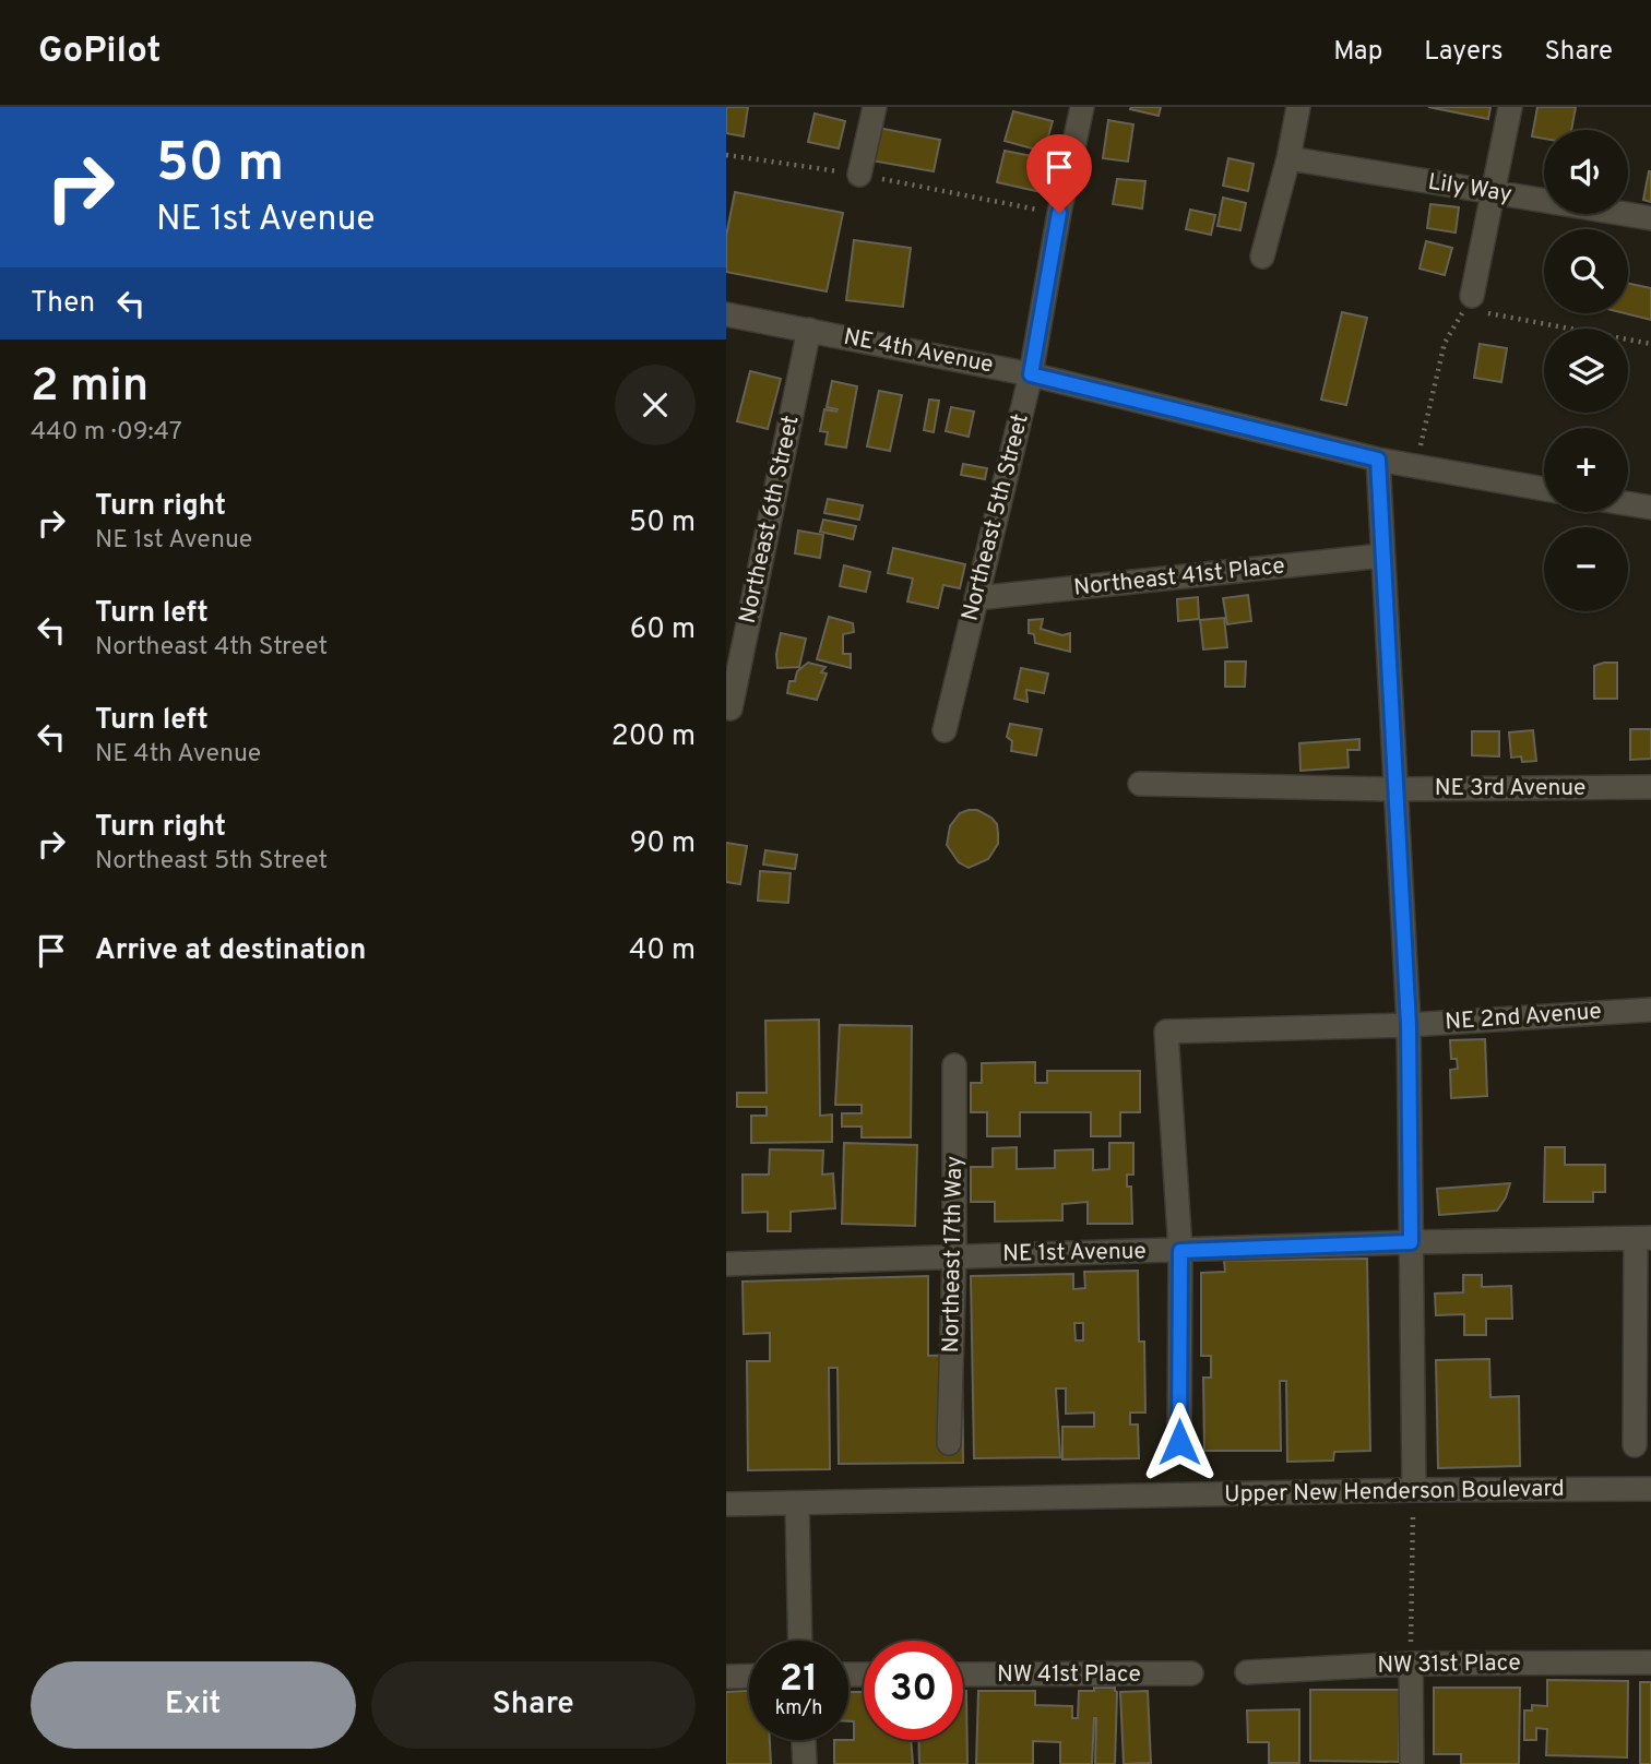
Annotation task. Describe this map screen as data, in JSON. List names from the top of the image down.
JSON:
{
  "streets": {
    "street": [
      "Lily Way",
      "NE 4th Avenue",
      "Northeast 5th Street",
      "Northeast 6th Street",
      "Northeast 41st Place",
      "NE 3rd Avenue",
      "NE 2nd Avenue",
      "NE 1st Avenue",
      "Northeast 17th Way",
      "Upper New Henderson Boulevard",
      "NW 31st Place",
      "NW 41st Place"
    ]
  },
  "crossings": [
    ["NE 4th Avenue", "Northeast 5th Street"],
    ["NE 4th Avenue", "Northeast 6th Street"],
    ["Northeast 5th Street", "Northeast 41st Place"],
    ["NE 2nd Avenue", "NE 1st Avenue"],
    ["NE 1st Avenue", "Northeast 17th Way"]
  ],
  "page": {
    "header": "GoPilot",
    "nav": ["Map", "Layers", "Share"],
    "turn": ["50 m", "NE 1st Avenue"],
    "map_buttons": ["+", "−"],
    "then": "Then",
    "heading": ["2 min", "440 m · 09:47"],
    "list": [
      {
        "name": "Turn right",
        "note": "NE 1st Avenue",
        "value": "50 m"
      },
      {
        "name": "Turn left",
        "note": "Northeast 4th Street",
        "value": "60 m"
      },
      {
        "name": "Turn left",
        "note": "NE 4th Avenue",
        "value": "200 m"
      },
      {
        "name": "Turn right",
        "note": "Northeast 5th Street",
        "value": "90 m"
      },
      {
        "name": "Arrive at destination",
        "value": "40 m"
      }
    ],
    "speed": "21 km/h",
    "limit": "30",
    "buttons": ["Exit", "Share"]
  }
}
